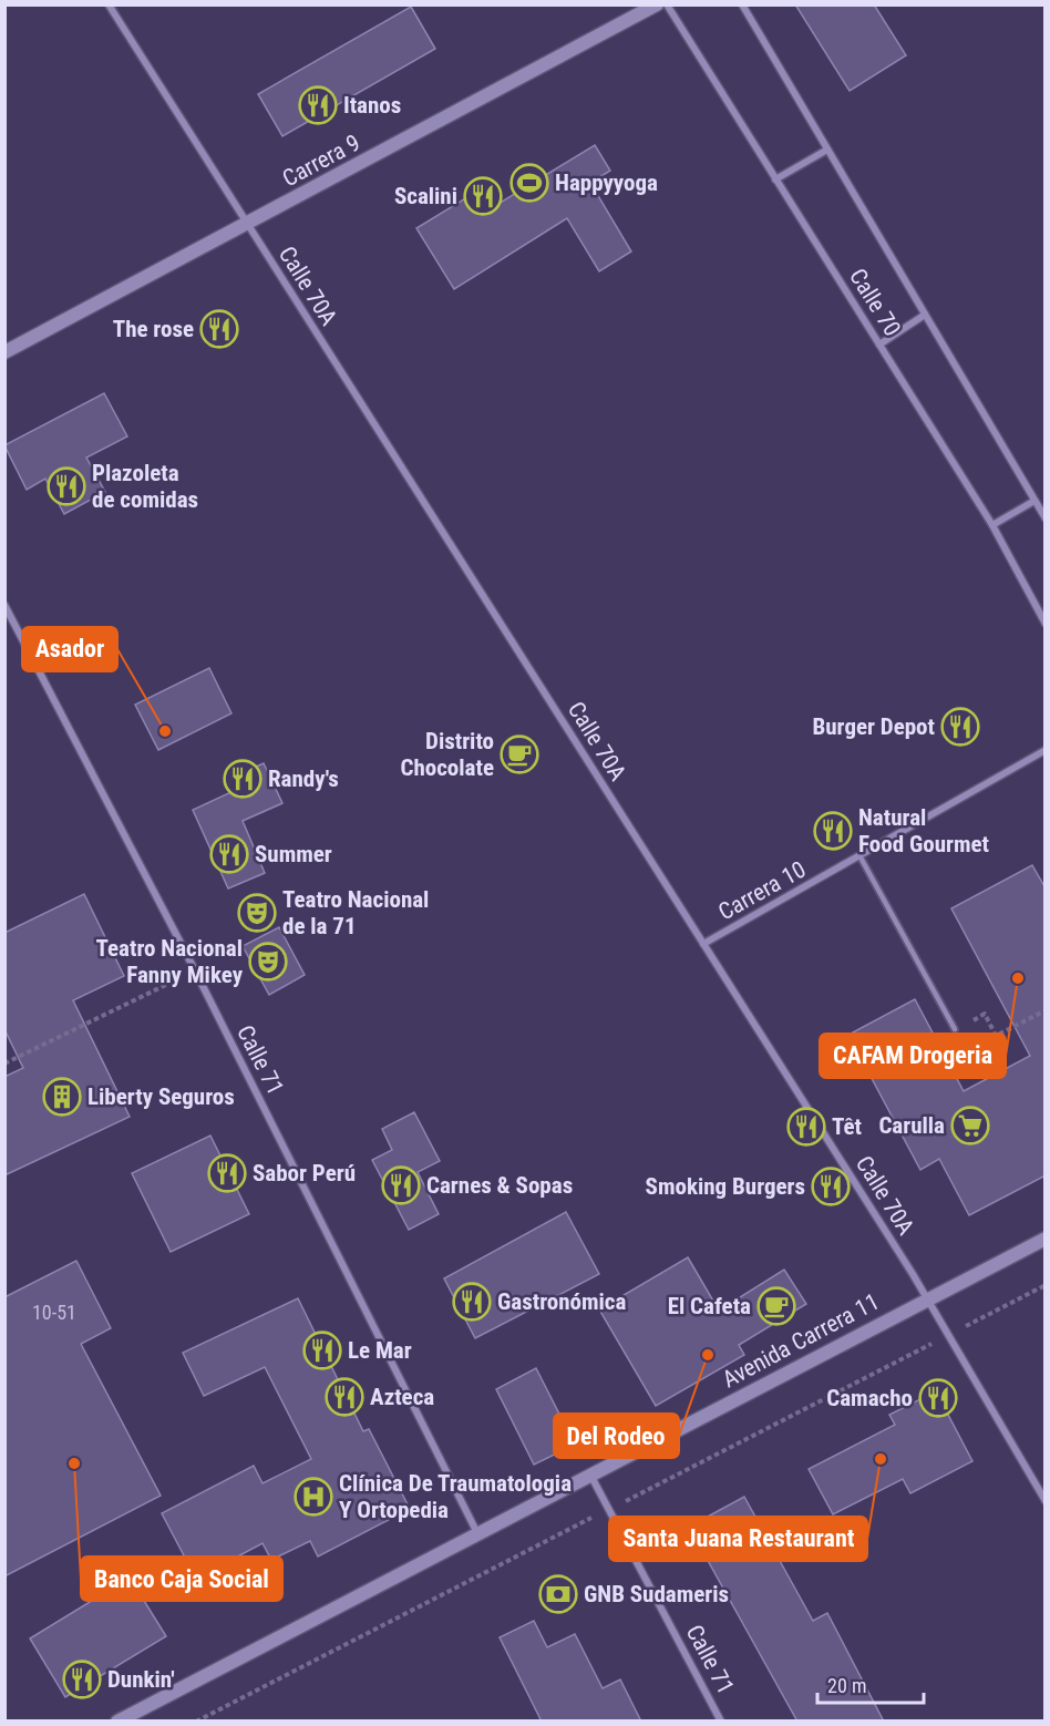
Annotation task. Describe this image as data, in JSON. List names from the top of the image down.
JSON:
{
  "streets": {
    "main road": ["Carrera 9", "Avenida Carrera 11"],
    "street": [
      "Calle 70A",
      "Calle 70",
      "Carrera 10",
      "Calle 71"
    ]
  },
  "crossings": [
    ["Carrera 9", "Calle 70A"],
    ["Calle 70A", "Carrera 10"],
    ["Calle 70A", "Avenida Carrera 11"],
    ["Calle 71", "Avenida Carrera 11"]
  ],
  "places": {
    "restaurant": [
      "Itanos",
      "Scalini",
      "The rose",
      "Plazoleta de comidas",
      "Burger Depot",
      "Randy's",
      "Natural Food Gourmet",
      "Summer",
      "Têt",
      "Sabor Perú",
      "Carnes & Sopas",
      "Smoking Burgers",
      "Gastronómica",
      "Le Mar",
      "Azteca",
      "Camacho",
      "Dunkin'"
    ],
    "sports": ["Happyyoga"],
    "other": [
      "Asador",
      "CAFAM Drogeria",
      "Del Rodeo",
      "Santa Juana Restaurant",
      "Banco Caja Social"
    ],
    "cafe": ["Distrito Chocolate", "El Cafeta"],
    "theatre": ["Teatro Nacional de la 71", "Teatro Nacional Fanny Mikey"],
    "building": ["Liberty Seguros"],
    "supermarket": ["Carulla"],
    "hospital": ["Clínica De Traumatologia Y Ortopedia"],
    "bank": ["GNB Sudameris"]
  },
  "house_numbers": ["10-51"],
  "scale_bar": "20 m"
}
